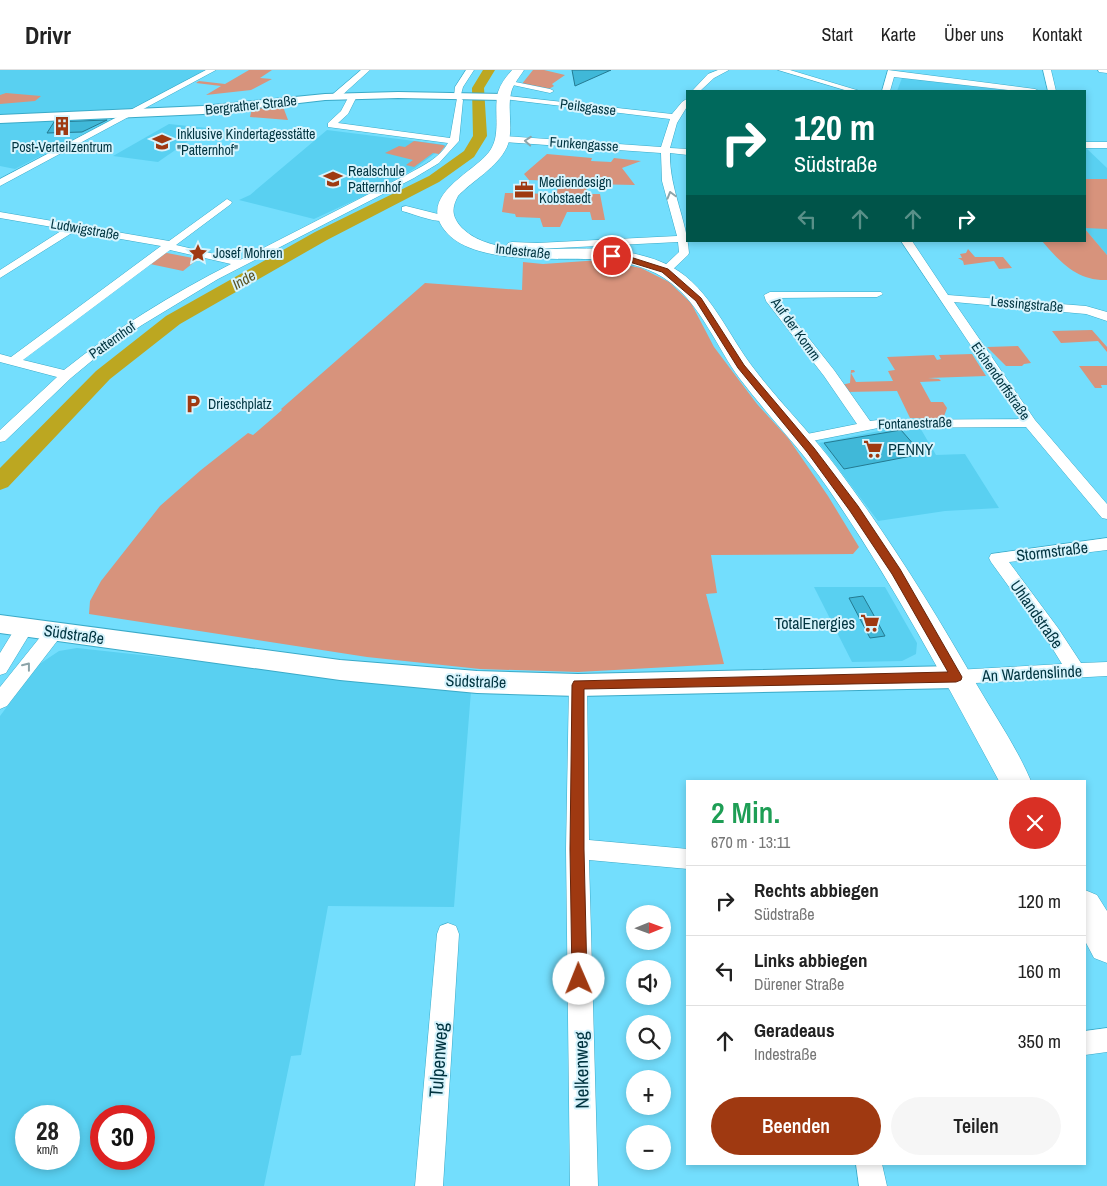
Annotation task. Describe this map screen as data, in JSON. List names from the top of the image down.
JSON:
{
  "streets": {
    "main road": ["Bergrather Straße", "Indestraße", "Südstraße"],
    "street": [
      "Peilsgasse",
      "Funkengasse",
      "Ludwigstraße",
      "Lessingstraße",
      "Auf der Komm",
      "Patternhof",
      "Eichendorffstraße",
      "Fontanestraße",
      "Stormstraße",
      "Uhlandstraße",
      "An Wardenslinde",
      "Tulpenweg",
      "Nelkenweg"
    ]
  },
  "crossings": [
    ["Bergrather Straße", "Peilsgasse"],
    ["Lessingstraße", "Eichendorffstraße"],
    ["Auf der Komm", "Fontanestraße"],
    ["Eichendorffstraße", "Fontanestraße"],
    ["Stormstraße", "Uhlandstraße"],
    ["Uhlandstraße", "An Wardenslinde"],
    ["Südstraße", "An Wardenslinde"],
    ["Südstraße", "Nelkenweg"]
  ],
  "water": ["Inde"],
  "places": {
    "building": ["Post-Verteilzentrum"],
    "school or university": ["Inklusive Kindertagesstätte \"Patternhof\"", "Realschule Patternhof"],
    "office": ["Mediendesign Kobstaedt"],
    "place": ["Josef Mohren"],
    "parking": ["Drieschplatz"],
    "supermarket": ["PENNY", "TotalEnergies"]
  },
  "north": "right",
  "page": {
    "header": "Drivr",
    "nav": [
      "Start",
      "Karte",
      "Über uns",
      "Kontakt"
    ],
    "turn": ["120 m", "Südstraße"],
    "heading": ["2 Min.", "670 m · 13:11"],
    "list": [
      {
        "name": "Rechts abbiegen",
        "note": "Südstraße",
        "value": "120 m"
      },
      {
        "name": "Links abbiegen",
        "note": "Dürener Straße",
        "value": "160 m"
      },
      {
        "name": "Geradeaus",
        "note": "Indestraße",
        "value": "350 m"
      }
    ],
    "map_buttons": ["+", "−"],
    "buttons": ["Beenden", "Teilen"],
    "speed": "28 km/h",
    "limit": "30"
  }
}
